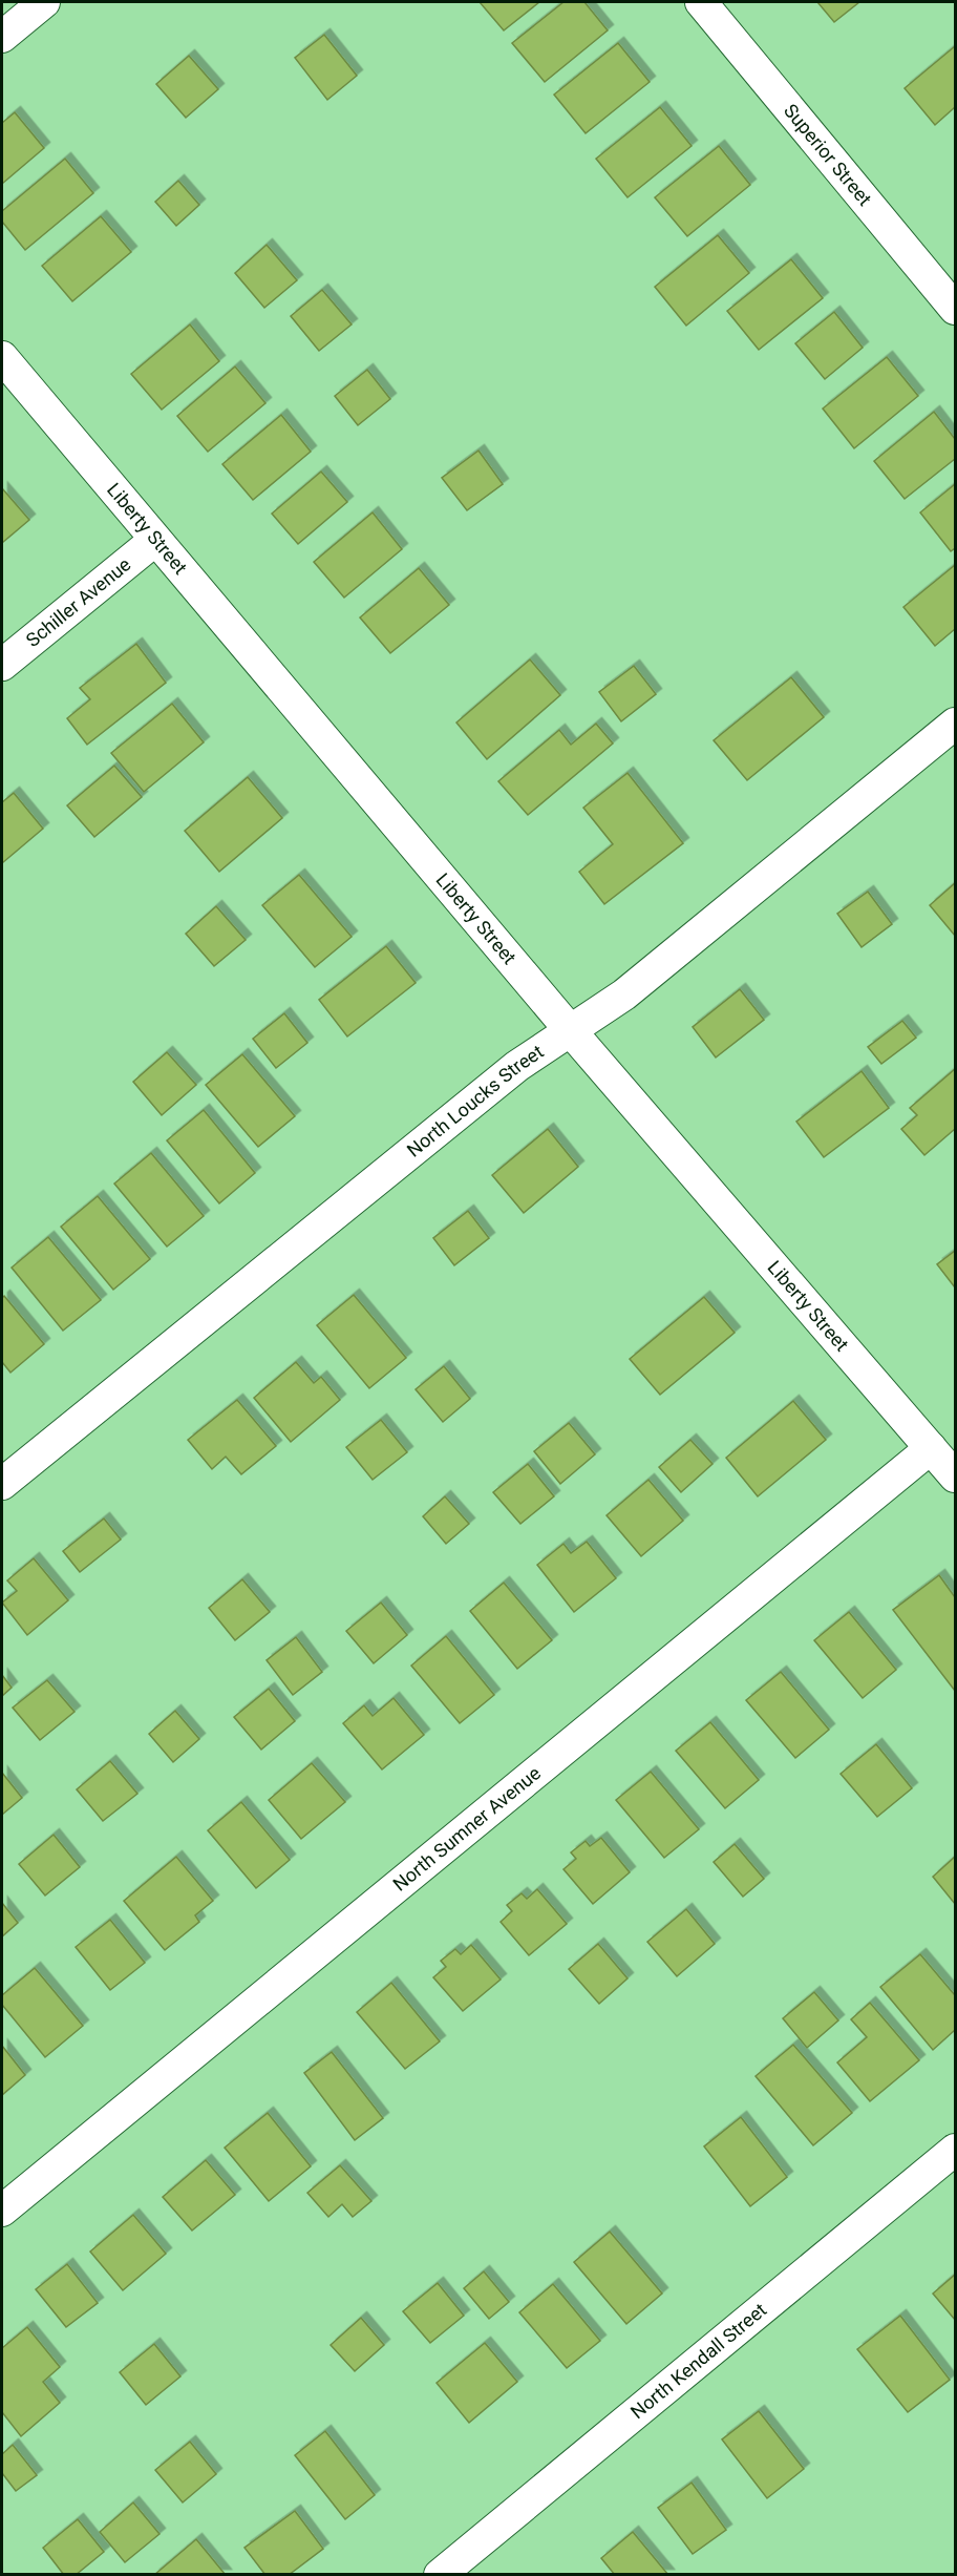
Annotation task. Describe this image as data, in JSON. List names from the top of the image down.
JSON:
{
  "streets": {
    "street": [
      "Superior Street",
      "Liberty Street",
      "Schiller Avenue",
      "North Loucks Street",
      "North Sumner Avenue",
      "North Kendall Street"
    ]
  },
  "crossings": [
    ["Liberty Street", "Schiller Avenue"],
    ["Liberty Street", "North Loucks Street"],
    ["Liberty Street", "North Sumner Avenue"]
  ]
}
